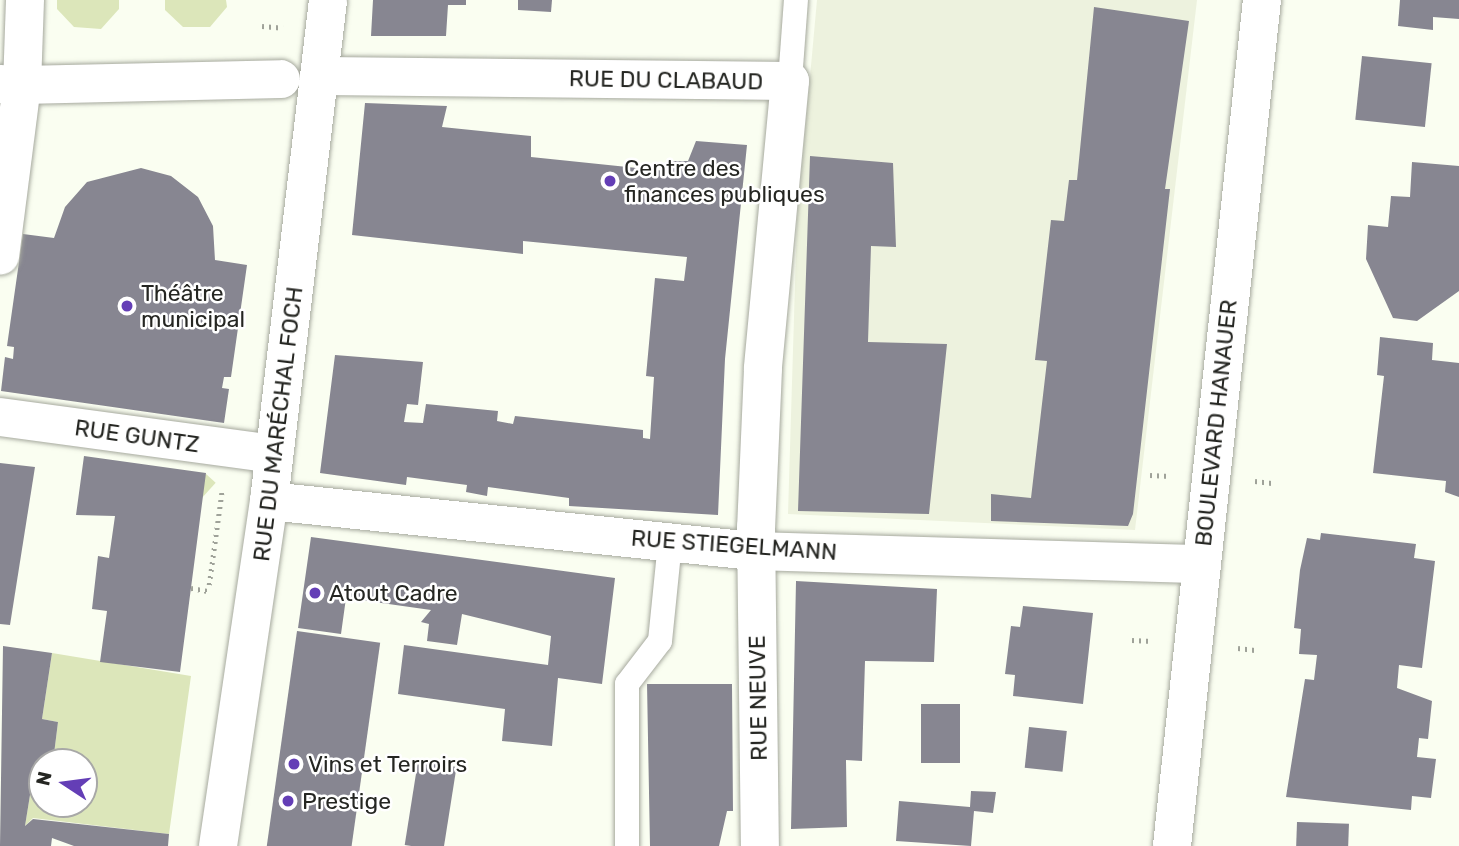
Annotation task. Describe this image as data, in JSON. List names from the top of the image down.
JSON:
{
  "streets": {
    "street": [
      "RUE DU CLABAUD",
      "BOULEVARD HANAUER",
      "RUE DU MARÉCHAL FOCH",
      "RUE GUNTZ",
      "RUE STIEGELMANN",
      "RUE NEUVE"
    ]
  },
  "crossings": [
    ["RUE DU CLABAUD", "RUE DU MARÉCHAL FOCH"],
    ["RUE DU CLABAUD", "RUE STIEGELMANN"],
    ["RUE DU CLABAUD", "RUE NEUVE"],
    ["BOULEVARD HANAUER", "RUE STIEGELMANN"],
    ["RUE DU MARÉCHAL FOCH", "RUE GUNTZ"],
    ["RUE DU MARÉCHAL FOCH", "RUE STIEGELMANN"],
    ["RUE STIEGELMANN", "RUE NEUVE"]
  ],
  "places": [
    "Centre des finances publiques",
    "Théâtre municipal",
    "Atout Cadre",
    "Vins et Terroirs",
    "Prestige"
  ],
  "north": "left"
}
